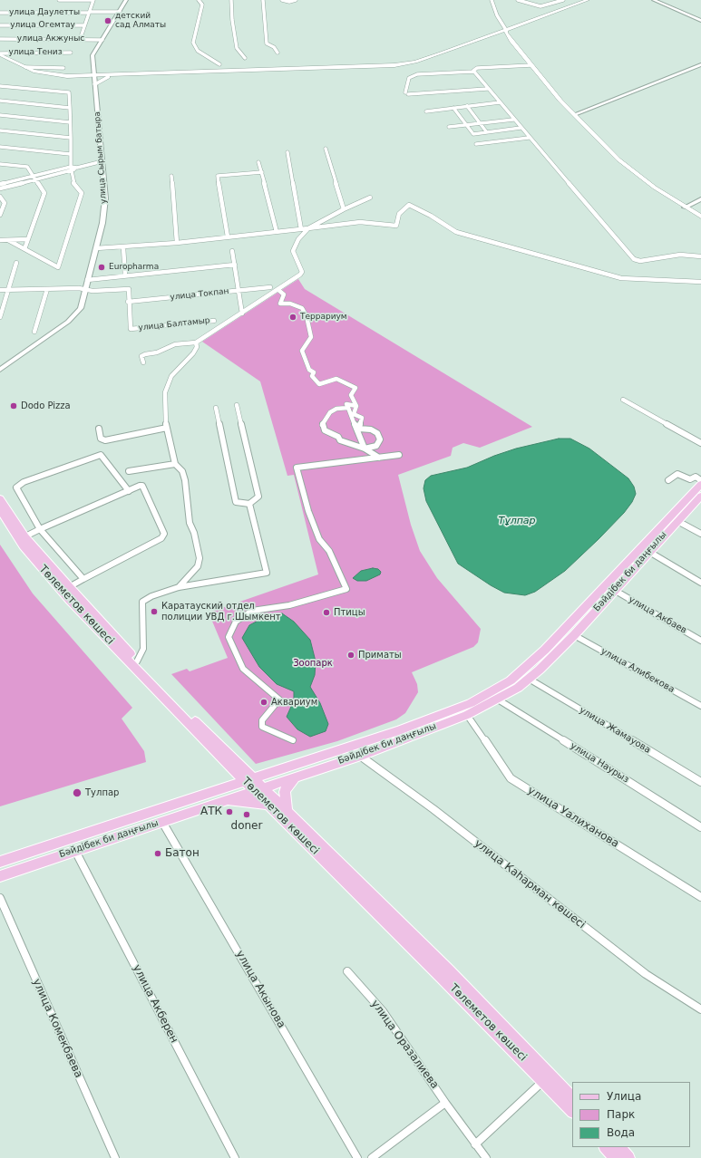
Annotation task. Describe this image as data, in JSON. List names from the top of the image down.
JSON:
{
  "streets": {
    "main road": ["Бәйдібек би даңғылы", "Төлеметов көшесі"],
    "street": [
      "улица Даулетты",
      "улица Огемтау",
      "улица Акжуныс",
      "улица Тениз",
      "улица Сырым батыра",
      "улица Токпан",
      "улица Балтамыр",
      "улица Акбаев",
      "улица Алибекова",
      "улица Жамауова",
      "улица Наурыз",
      "улица Уалиханова",
      "улица Каһарман көшесі",
      "улица Акынова",
      "улица Акберен",
      "улица Комекбаева",
      "улица Оразалиева"
    ]
  },
  "crossings": [
    ["улица Даулетты", "улица Сырым батыра"],
    ["улица Акжуныс", "улица Сырым батыра"],
    ["улица Сырым батыра", "улица Балтамыр"],
    ["улица Токпан", "улица Балтамыр"],
    ["Бәйдібек би даңғылы", "Төлеметов көшесі"],
    ["Бәйдібек би даңғылы", "улица Акбаев"],
    ["Бәйдібек би даңғылы", "улица Алибекова"],
    ["Бәйдібек би даңғылы", "улица Жамауова"],
    ["Бәйдібек би даңғылы", "улица Наурыз"],
    ["Бәйдібек би даңғылы", "улица Уалиханова"],
    ["Бәйдібек би даңғылы", "улица Каһарман көшесі"],
    ["Бәйдібек би даңғылы", "улица Акынова"],
    ["Бәйдібек би даңғылы", "улица Акберен"]
  ],
  "water": ["Тұлпар"],
  "parks": ["Зоопарк"],
  "places": [
    "детский сад Алматы",
    "Europharma",
    "Террариум",
    "Dodo Pizza",
    "Каратауский отдел полиции УВД г.Шымкент",
    "Птицы",
    "Приматы",
    "Аквариум",
    "Тулпар",
    "АТК",
    "doner",
    "Батон"
  ],
  "legend": ["Улица", "Парк", "Вода"]
}
